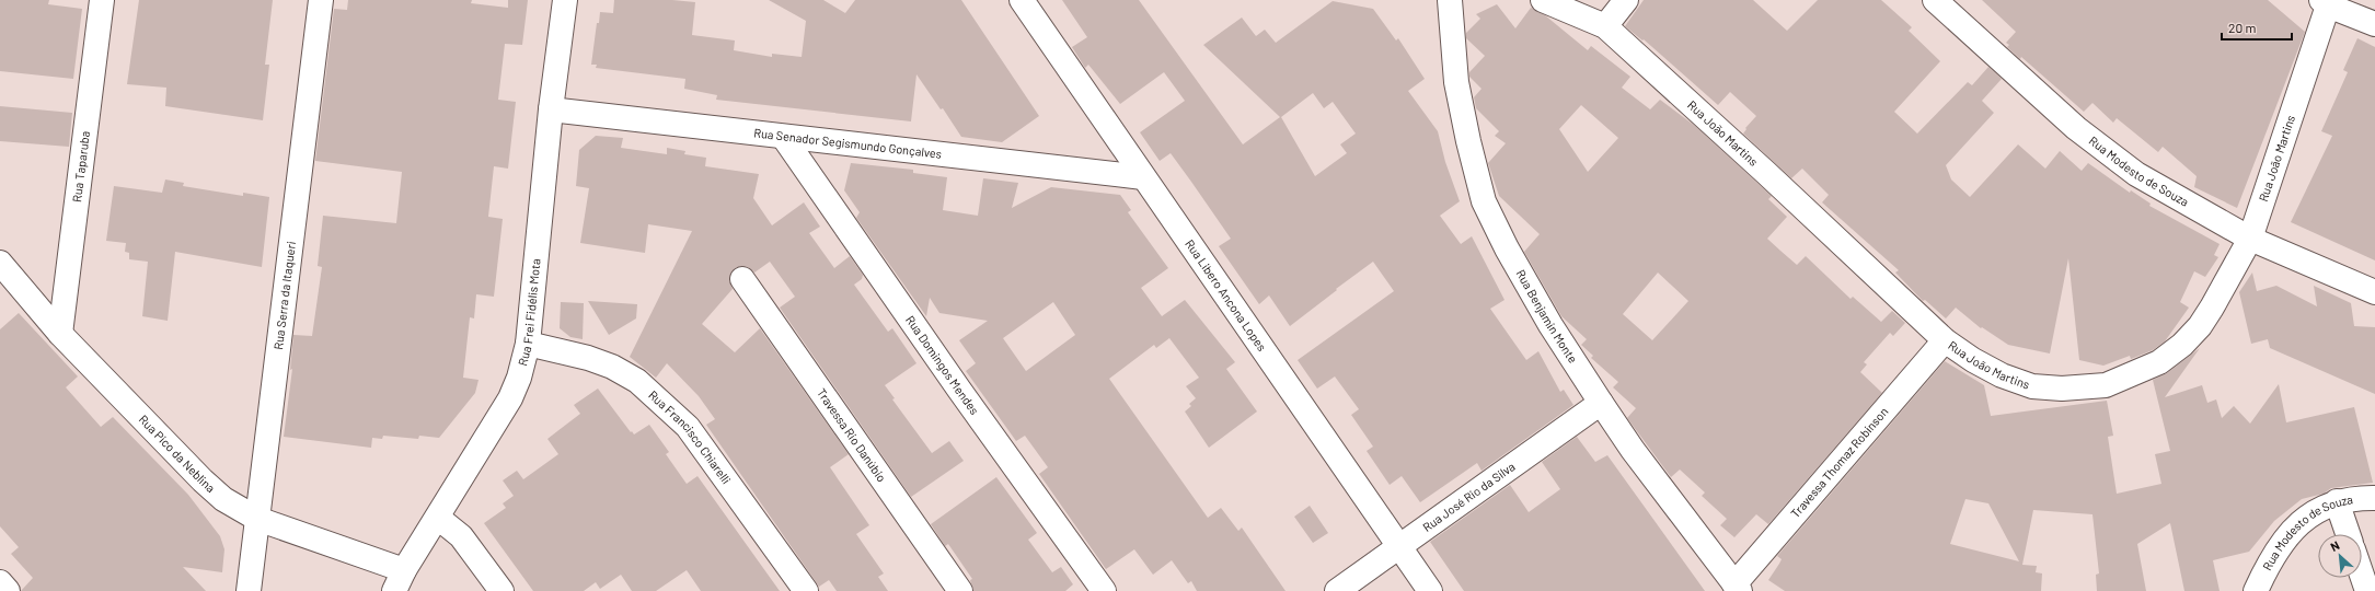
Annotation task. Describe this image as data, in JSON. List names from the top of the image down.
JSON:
{
  "streets": {
    "street": [
      "Rua João Martins",
      "Rua Senador Segismundo Gonçalves",
      "Rua Taparuba",
      "Rua Modesto de Souza",
      "Rua Serra da Itaqueri",
      "Rua Libero Ancona Lopes",
      "Rua Frei Fidélis Mota",
      "Rua Benjamin Monte",
      "Rua Domingos Mendes",
      "Travessa Rio Danúbio",
      "Rua Francisco Chiarelli",
      "Rua Pico da Neblina",
      "Travessa Thomaz Robinson",
      "Rua José Rio da Silva"
    ]
  },
  "crossings": [
    ["Rua João Martins", "Rua Modesto de Souza"],
    ["Rua João Martins", "Travessa Thomaz Robinson"],
    ["Rua Senador Segismundo Gonçalves", "Rua Libero Ancona Lopes"],
    ["Rua Senador Segismundo Gonçalves", "Rua Frei Fidélis Mota"],
    ["Rua Senador Segismundo Gonçalves", "Rua Domingos Mendes"],
    ["Rua Taparuba", "Rua Pico da Neblina"],
    ["Rua Serra da Itaqueri", "Rua Pico da Neblina"],
    ["Rua Libero Ancona Lopes", "Rua José Rio da Silva"],
    ["Rua Frei Fidélis Mota", "Rua Francisco Chiarelli"],
    ["Rua Frei Fidélis Mota", "Rua Pico da Neblina"],
    ["Rua Benjamin Monte", "Travessa Thomaz Robinson"],
    ["Rua Benjamin Monte", "Rua José Rio da Silva"]
  ],
  "scale_bar": "20 m",
  "north": "top left"
}
